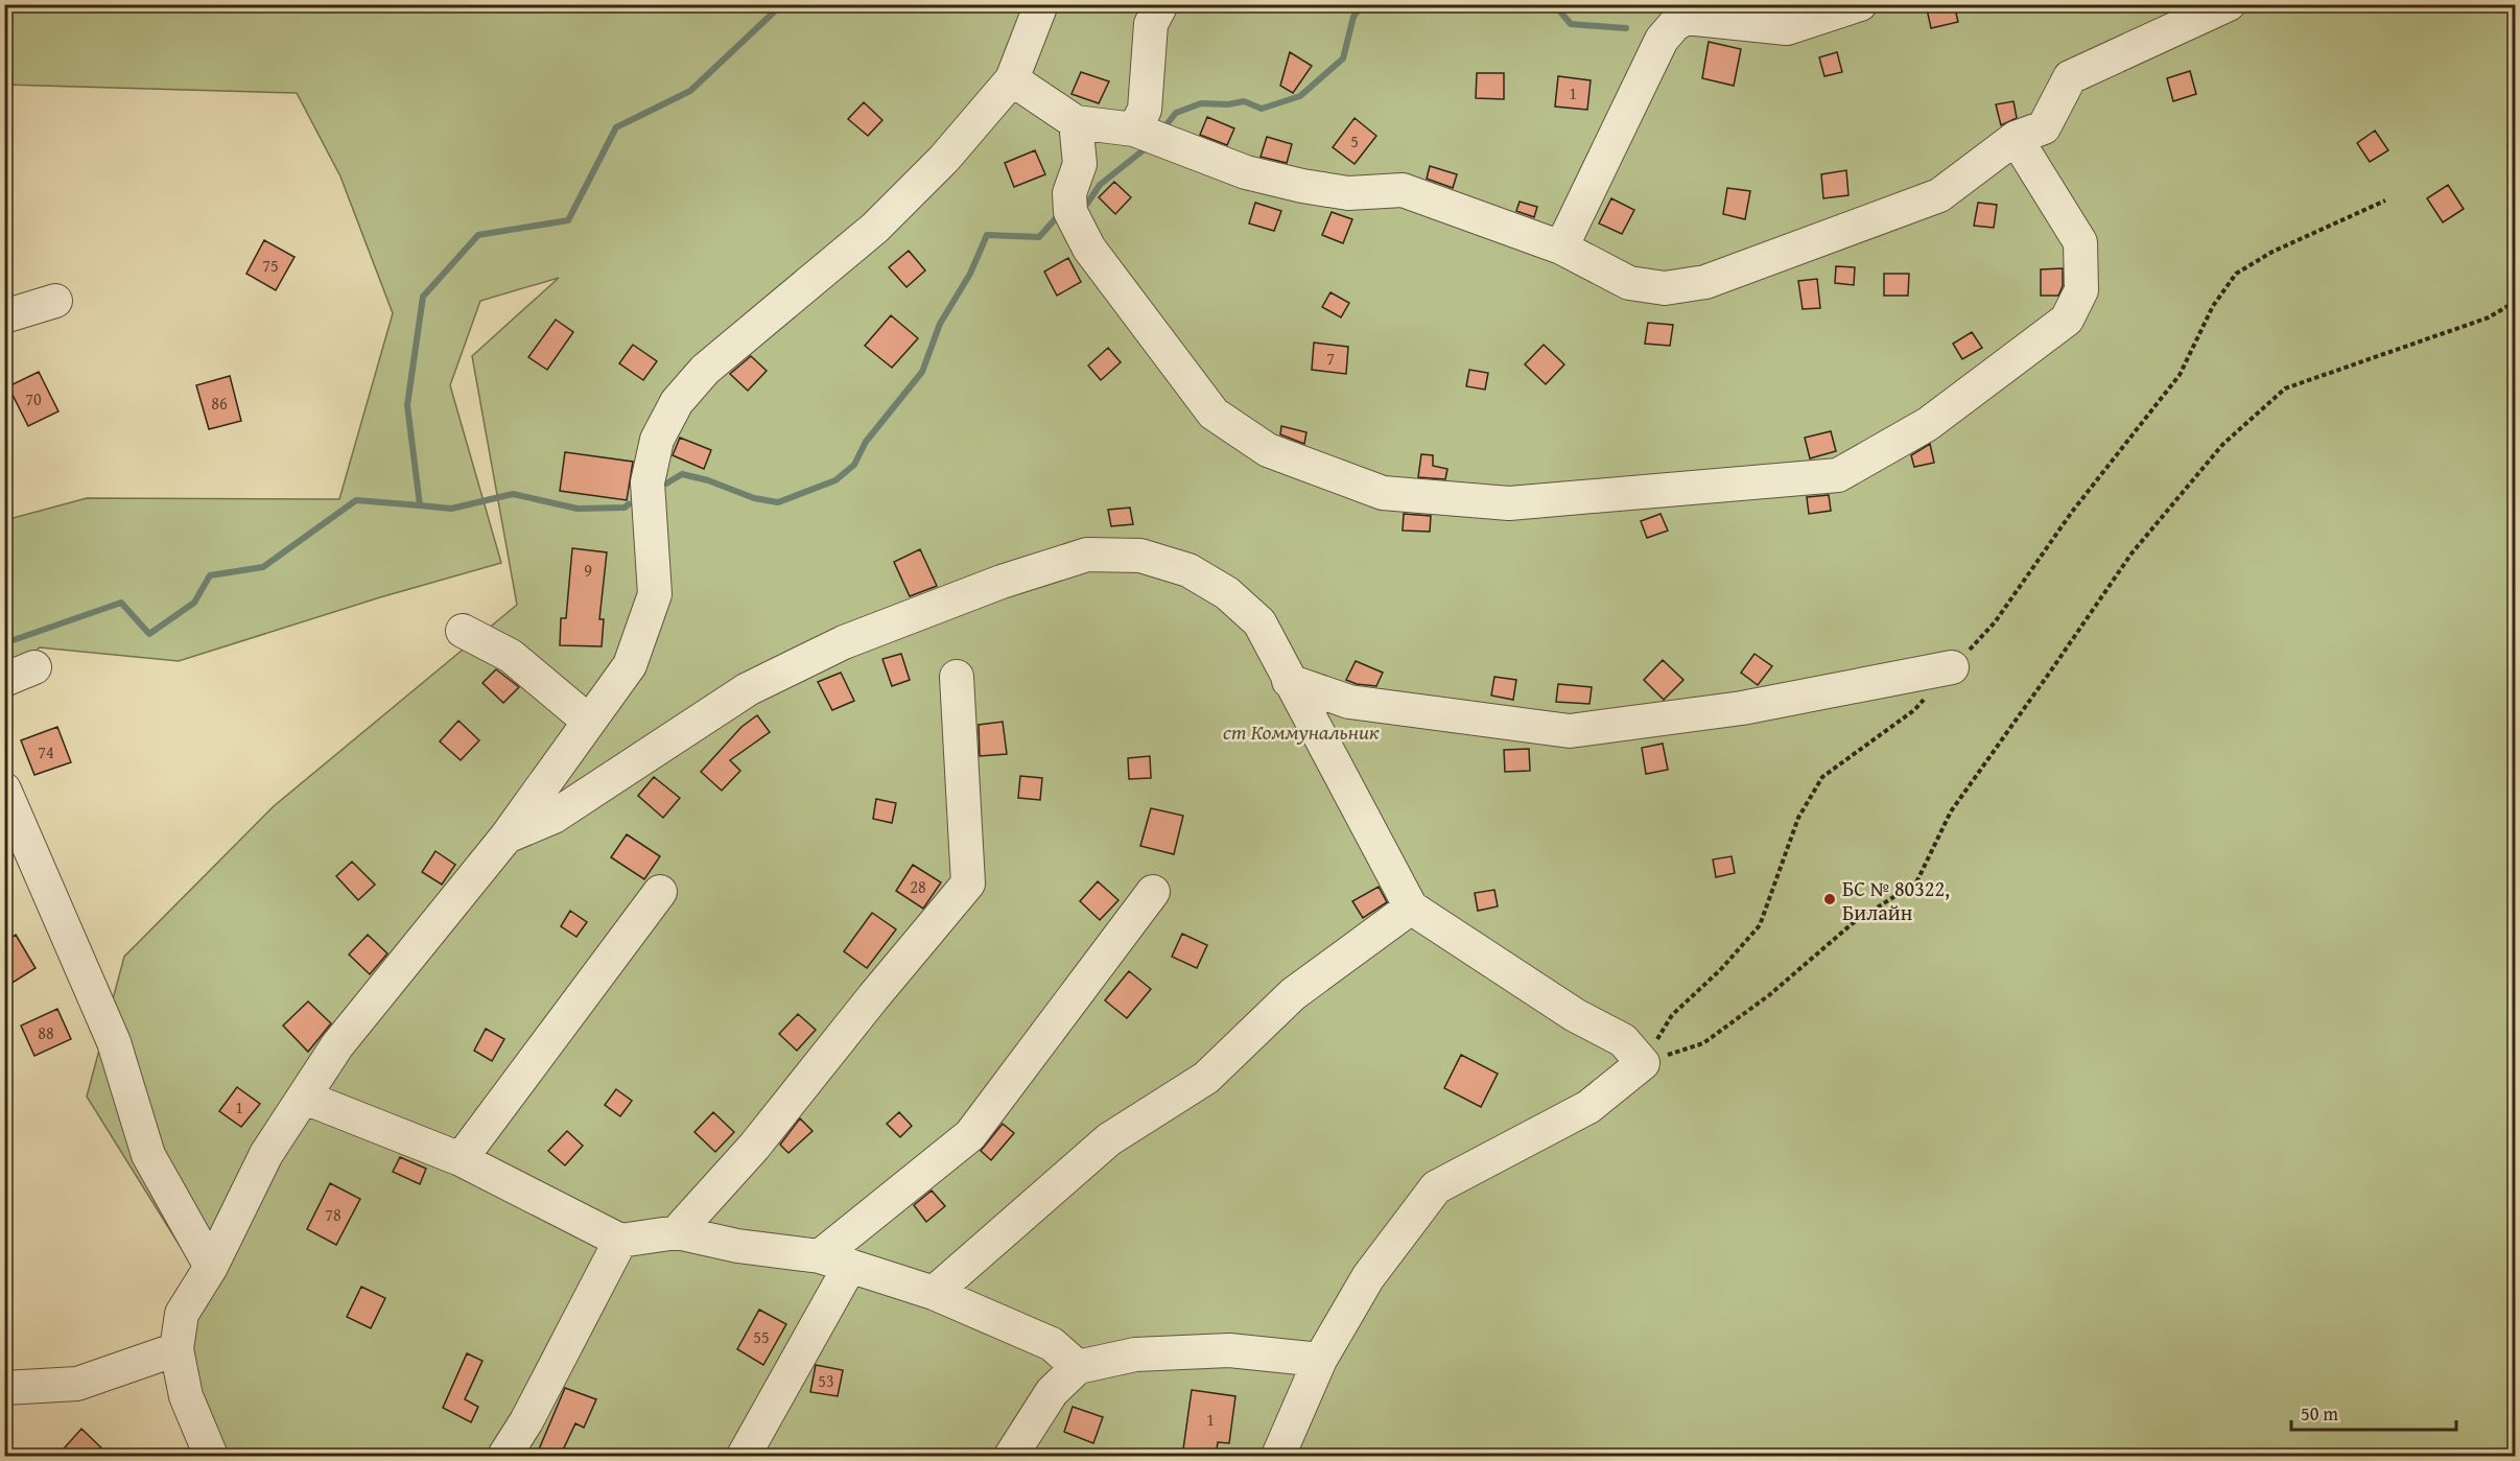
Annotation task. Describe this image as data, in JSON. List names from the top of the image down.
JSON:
{
  "parks": ["ст Коммунальник"],
  "places": ["БС № 80322, Билайн"],
  "house_numbers": [
    "1",
    "5",
    "75",
    "7",
    "70",
    "86",
    "9",
    "74",
    "28",
    "88",
    "1",
    "78",
    "55",
    "53",
    "1"
  ],
  "scale_bar": "50 m"
}
